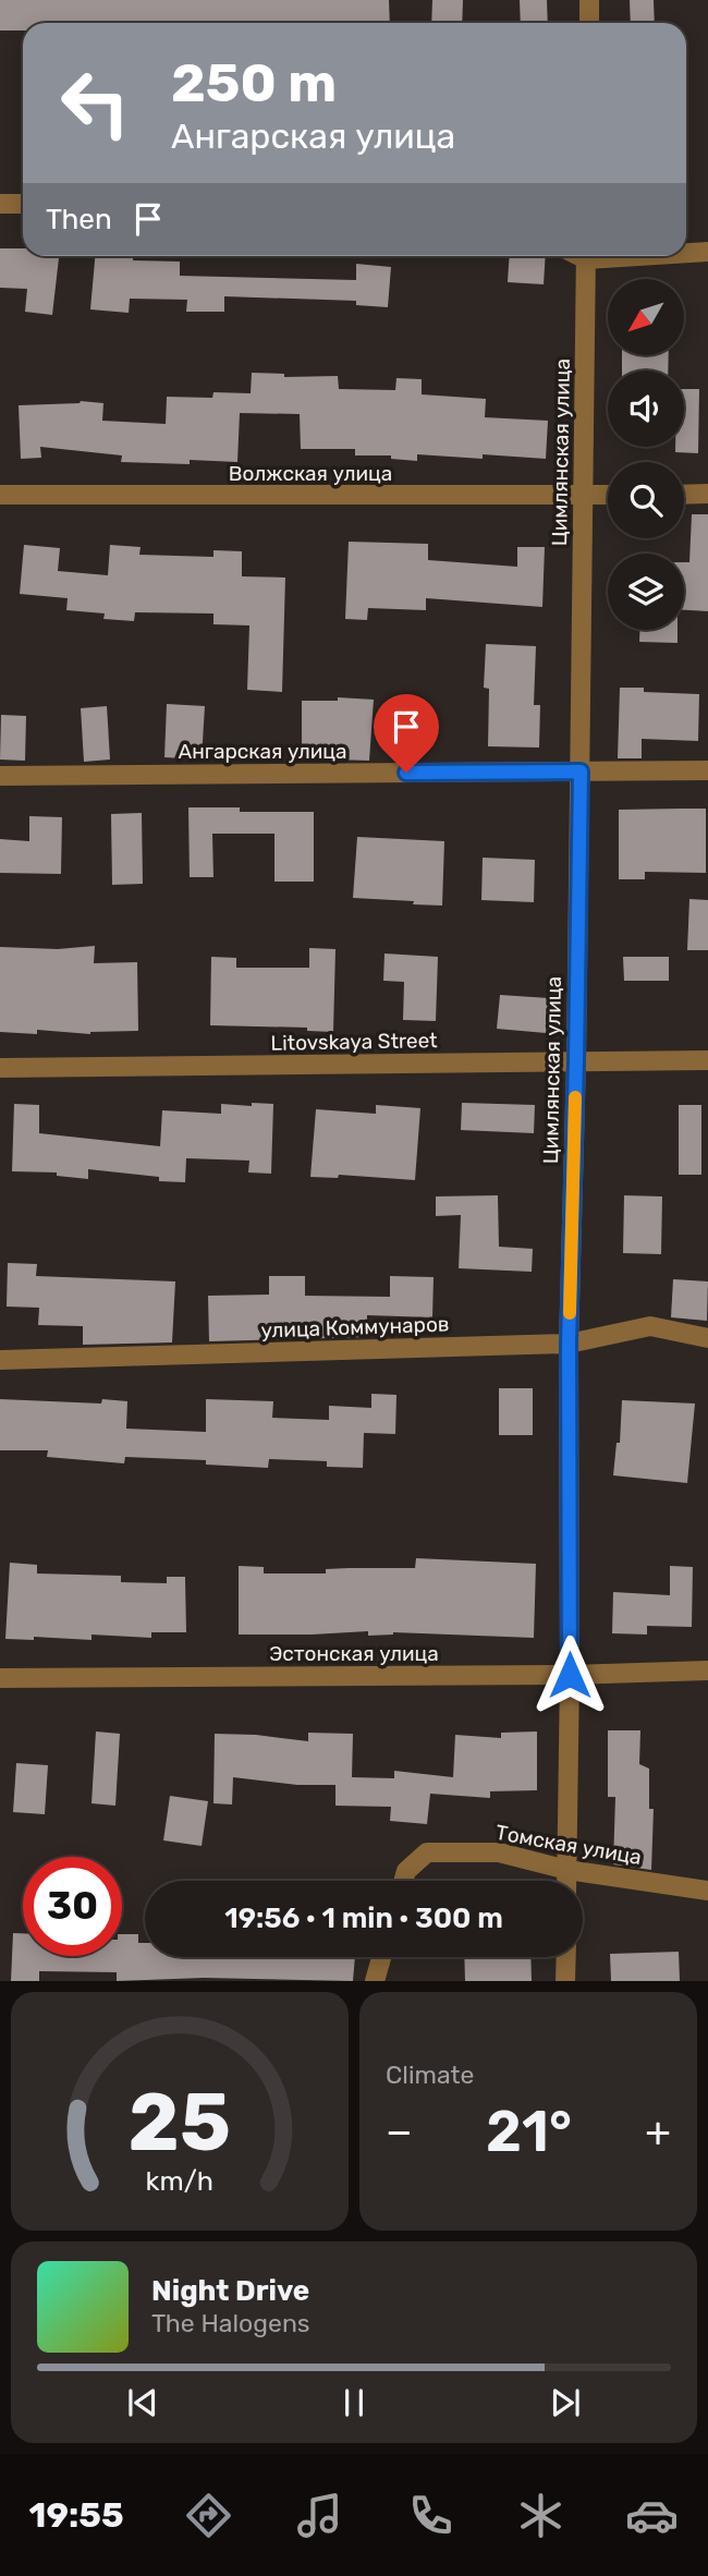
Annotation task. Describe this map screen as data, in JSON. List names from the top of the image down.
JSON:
{
  "streets": {
    "street": [
      "Цимлянская улица",
      "Волжская улица",
      "Ангарская улица",
      "Litovskaya Street",
      "улица Коммунаров",
      "Эстонская улица",
      "Томская улица"
    ]
  },
  "crossings": [
    ["Цимлянская улица", "Волжская улица"],
    ["Цимлянская улица", "Ангарская улица"],
    ["Цимлянская улица", "Litovskaya Street"],
    ["Цимлянская улица", "улица Коммунаров"],
    ["Цимлянская улица", "Эстонская улица"],
    ["Цимлянская улица", "Томская улица"]
  ],
  "north": "bottom left",
  "page": {
    "turn": ["250 m", "Ангарская улица"],
    "then": "Then",
    "limit": "30",
    "trip": "19:56 · 1 min · 300 m",
    "tile": "Climate",
    "heat": ["−", "21°", "+"],
    "song": ["Night Drive", "The Halogens"],
    "tabs": "19:55",
    "gauge": ["25", "km/h"]
  }
}
